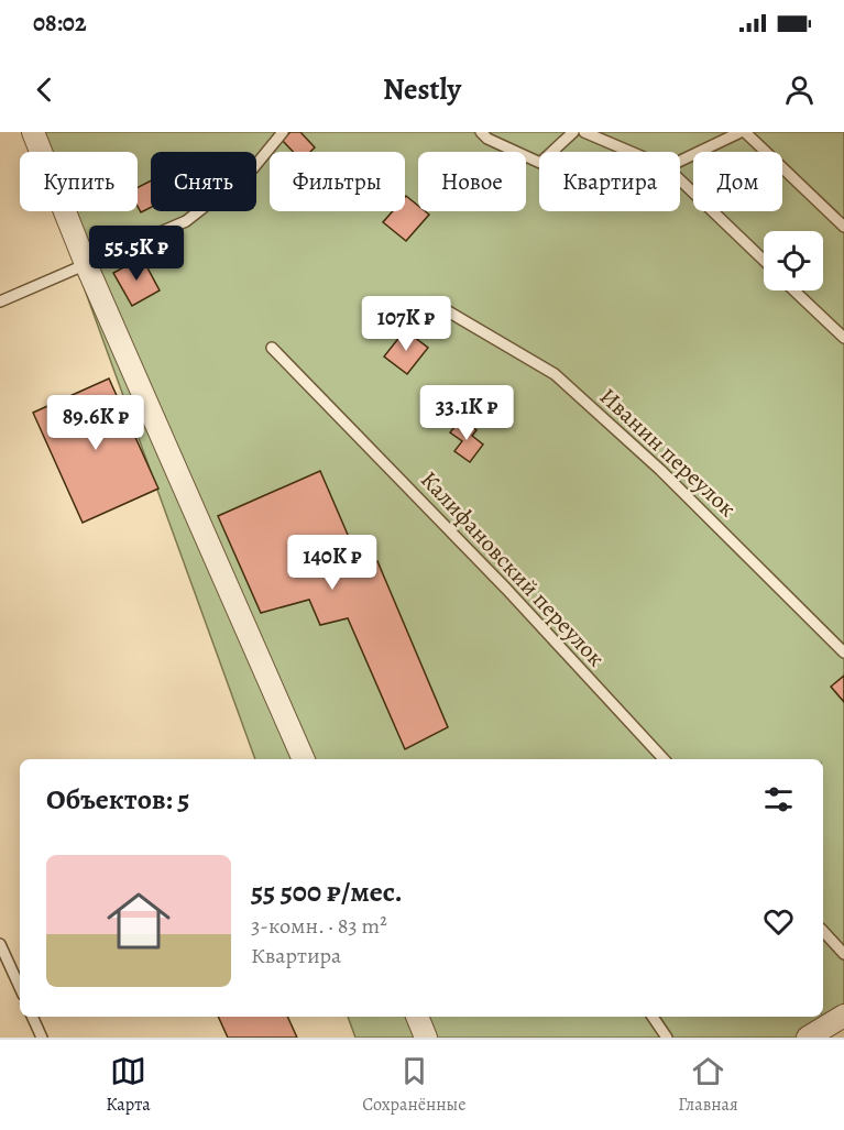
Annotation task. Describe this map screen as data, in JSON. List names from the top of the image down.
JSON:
{
  "streets": {
    "lane": ["Иванин переулок", "Калифановский переулок"]
  },
  "page": {
    "status": "08:02",
    "header": "Nestly",
    "chip": [
      "Купить",
      "Снять",
      "Фильтры",
      "Новое",
      "Квартира",
      "Дом"
    ],
    "price": [
      "55.5K ₽",
      "107K ₽",
      "33.1K ₽",
      "89.6K ₽",
      "140K ₽"
    ],
    "heading": "Объектов: 5",
    "list": [
      {
        "name": "55 500 ₽/мес.",
        "note": "3-комн. · 83 m² · Квартира"
      }
    ],
    "tabs": ["Карта", "Сохранённые", "Главная"]
  }
}
